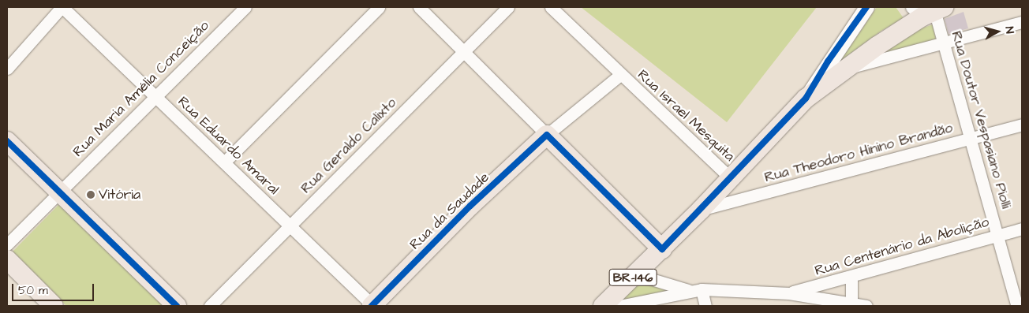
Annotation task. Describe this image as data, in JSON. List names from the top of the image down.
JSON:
{
  "streets": {
    "main road": ["Rua da Saudade", "BR-146"],
    "street": [
      "Rua Maria Amélia Conceição",
      "Rua Israel Mesquita",
      "Rua Doutor Vespasiano Piolli",
      "Rua Eduardo Amaral",
      "Rua Geraldo Calixto",
      "Rua Theodoro Hinino Brandão",
      "Rua Centenário da Abolição"
    ]
  },
  "crossings": [
    ["Rua Maria Amélia Conceição", "Rua Eduardo Amaral"],
    ["Rua Israel Mesquita", "Rua da Saudade"],
    ["Rua Israel Mesquita", "BR-146"],
    ["Rua Doutor Vespasiano Piolli", "Rua Theodoro Hinino Brandão"],
    ["Rua Doutor Vespasiano Piolli", "Rua Centenário da Abolição"],
    ["Rua Doutor Vespasiano Piolli", "BR-146"],
    ["Rua Eduardo Amaral", "Rua Geraldo Calixto"],
    ["Rua Eduardo Amaral", "Rua da Saudade"],
    ["Rua Theodoro Hinino Brandão", "BR-146"]
  ],
  "places": ["Vitória"],
  "scale_bar": "50 m",
  "north": "right"
}
